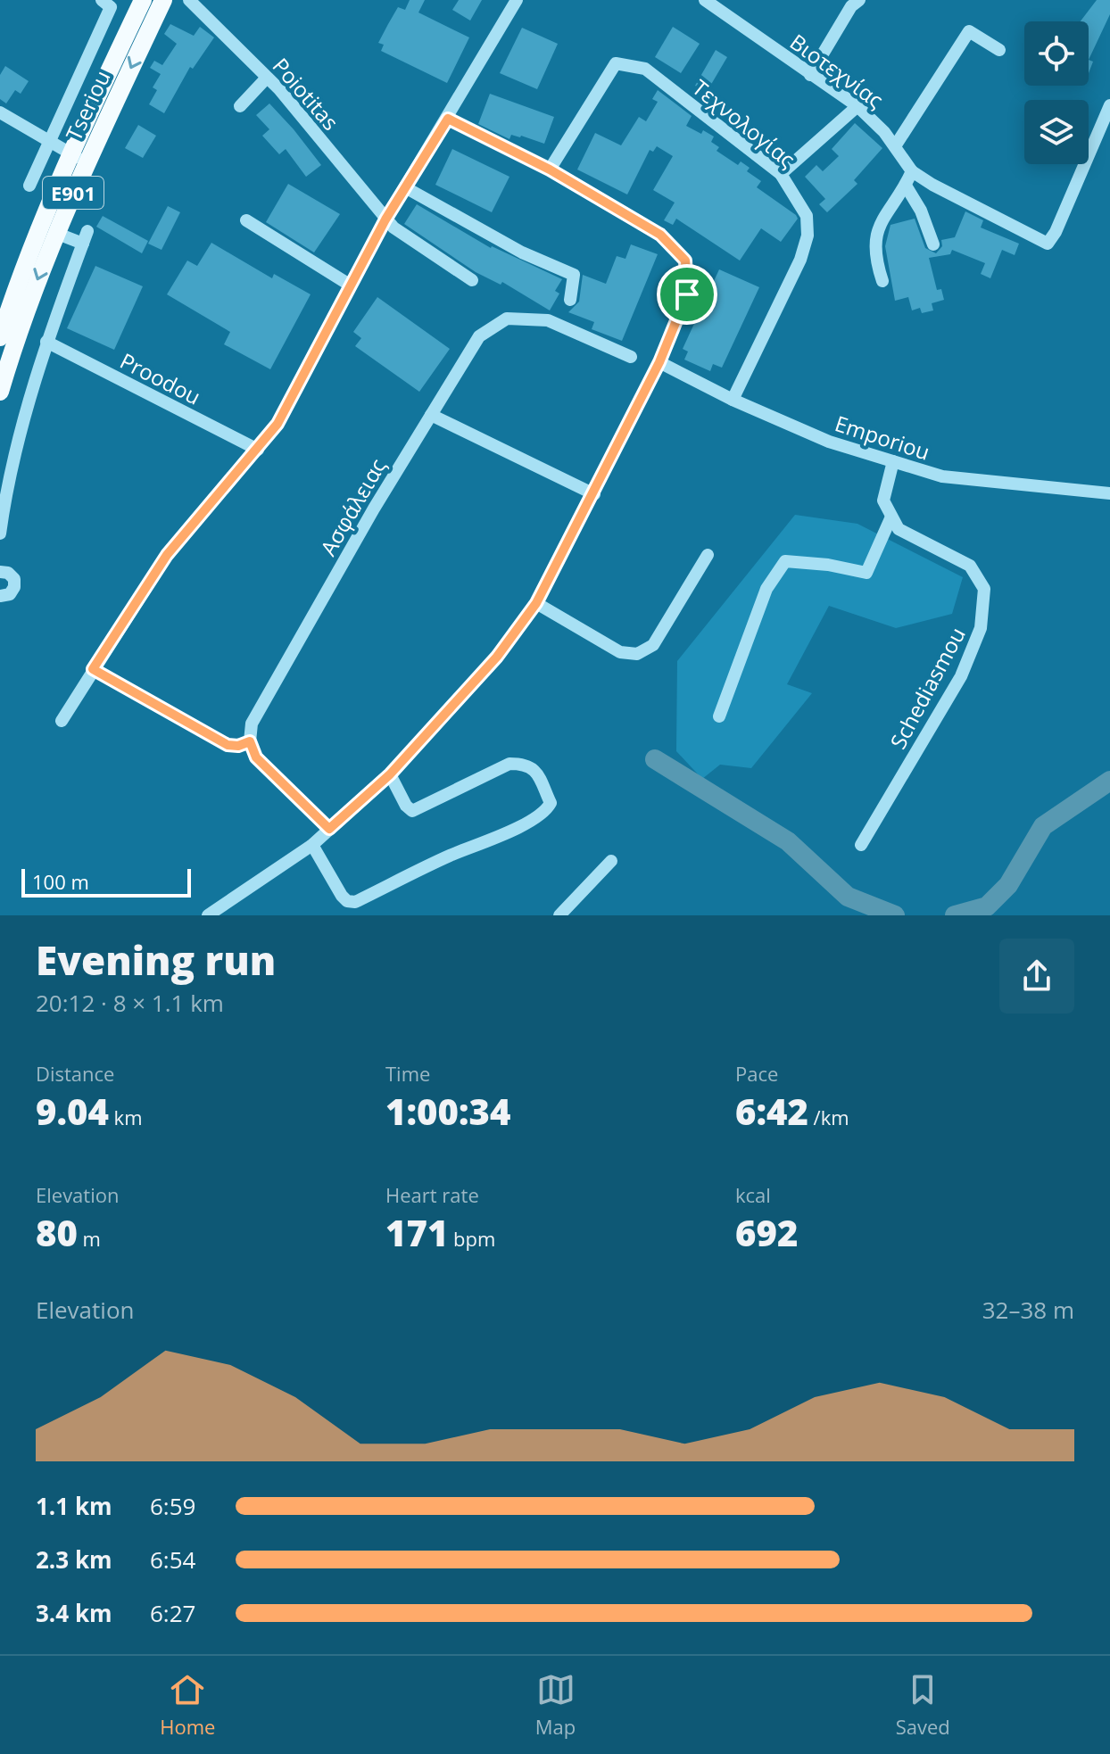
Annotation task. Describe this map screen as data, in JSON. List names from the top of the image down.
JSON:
{
  "streets": {
    "main road": ["Tseriou", "E901"],
    "street": [
      "Βιοτεχνίας",
      "Poiotitas",
      "Τεχνολογίας",
      "Proodou",
      "Emporiou",
      "Ασφάλειας",
      "Schediasmou"
    ]
  },
  "crossings": [
    ["Τεχνολογίας", "Emporiou"]
  ],
  "scale_bar": "100 m",
  "page": {
    "scale": "100 m",
    "heading": ["Evening run", "20:12 · 8 × 1.1 km"],
    "stats": [
      ["Distance", "9.04 km"],
      ["Time", "1:00:34"],
      ["Pace", "6:42 /km"],
      ["Elevation", "80 m"],
      ["Heart rate", "171 bpm"],
      ["kcal", "692"]
    ],
    "chart": ["Elevation", "32–38 m"],
    "list": [
      {
        "name": "1.1 km",
        "note": "6:59"
      },
      {
        "name": "2.3 km",
        "note": "6:54"
      },
      {
        "name": "3.4 km",
        "note": "6:27"
      }
    ],
    "tabs": ["Home", "Map", "Saved"]
  }
}
